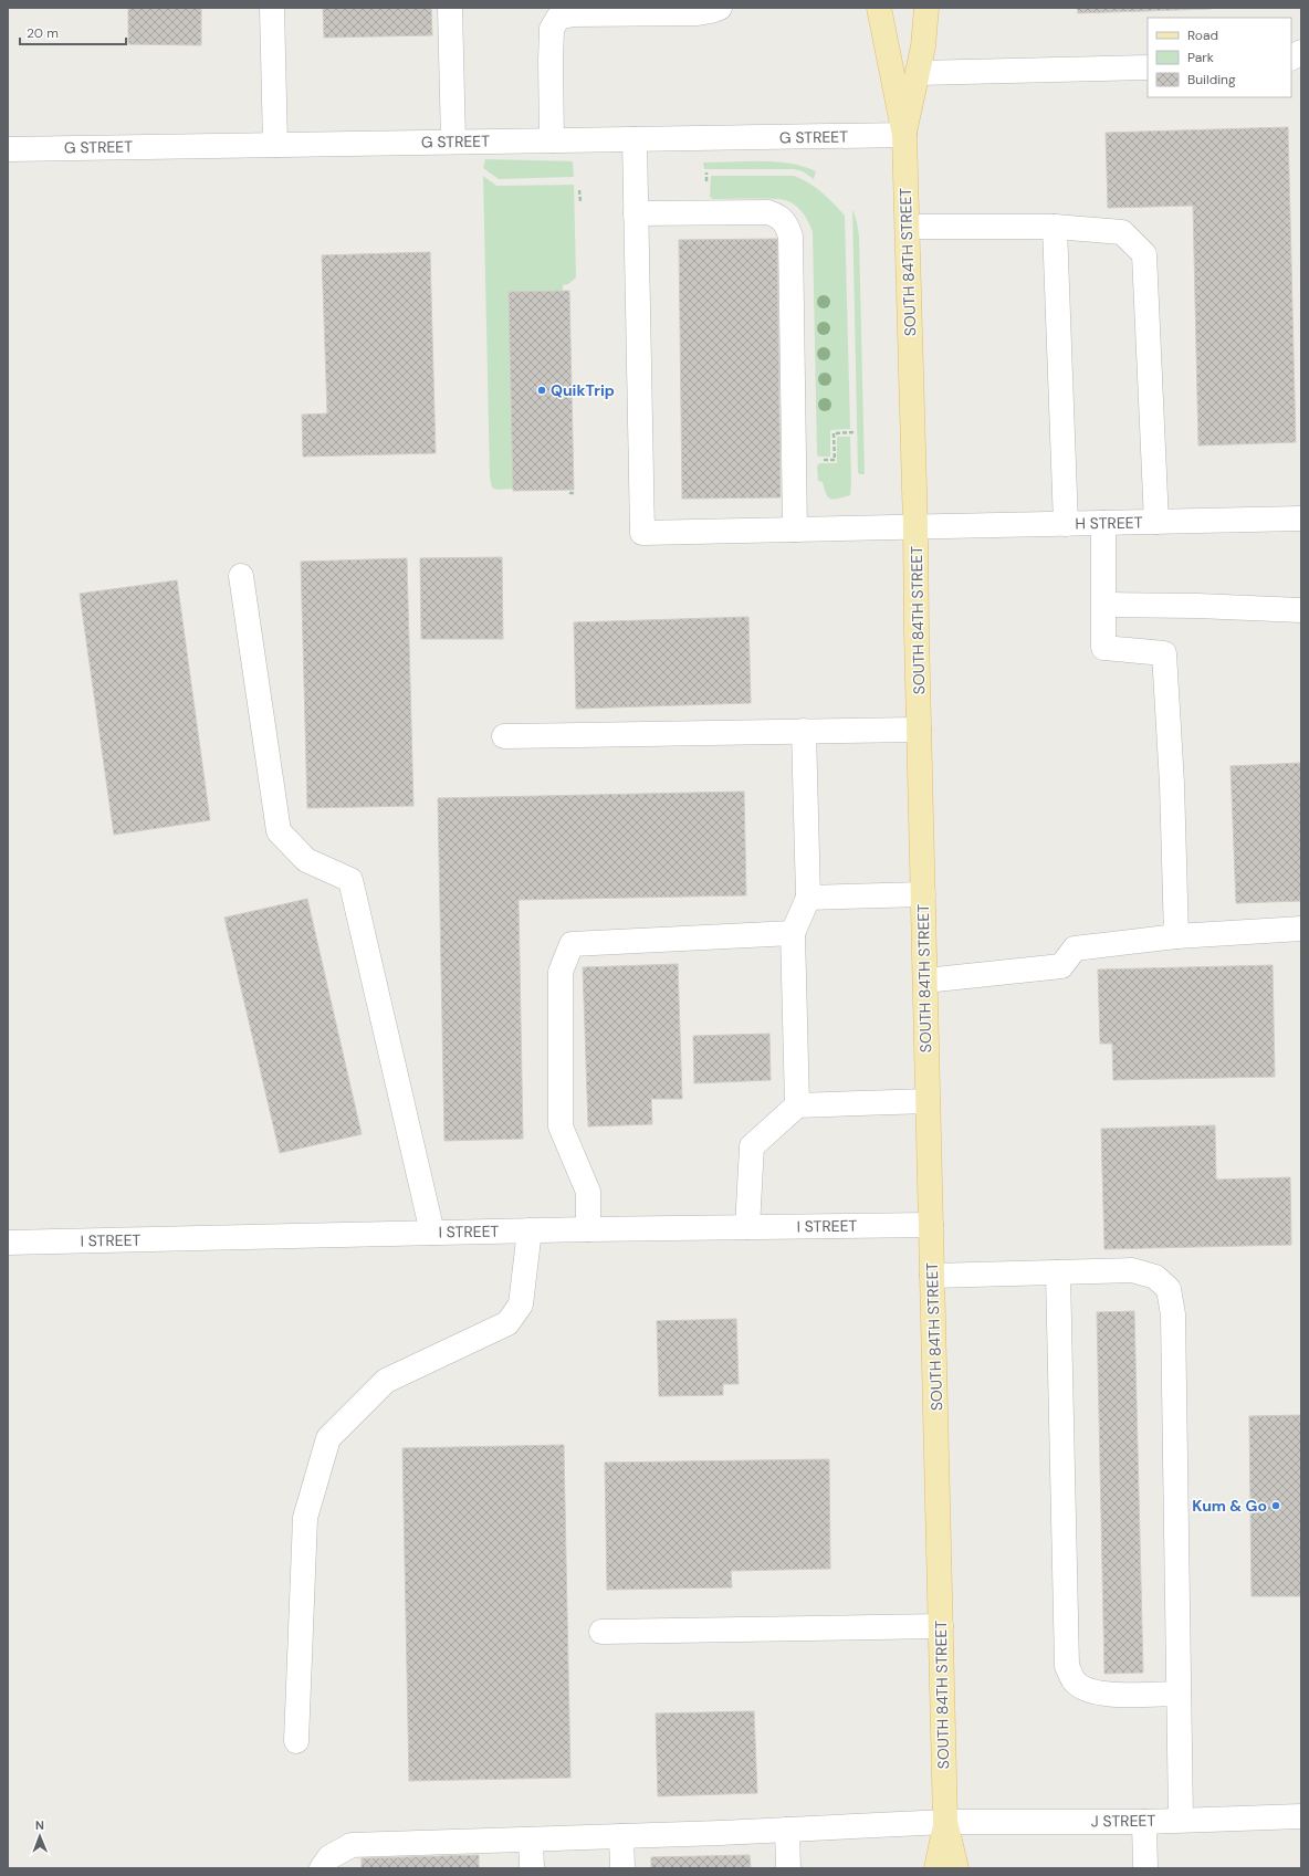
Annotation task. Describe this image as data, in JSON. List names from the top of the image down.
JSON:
{
  "streets": {
    "main road": ["SOUTH 84TH STREET"],
    "street": [
      "G STREET",
      "H STREET",
      "I STREET",
      "J STREET"
    ]
  },
  "crossings": [
    ["G STREET", "SOUTH 84TH STREET"],
    ["SOUTH 84TH STREET", "H STREET"],
    ["SOUTH 84TH STREET", "I STREET"],
    ["SOUTH 84TH STREET", "J STREET"]
  ],
  "places": ["QuikTrip", "Kum & Go"],
  "legend": ["Road", "Park", "Building"],
  "scale_bar": "20 m",
  "north": "top"
}
